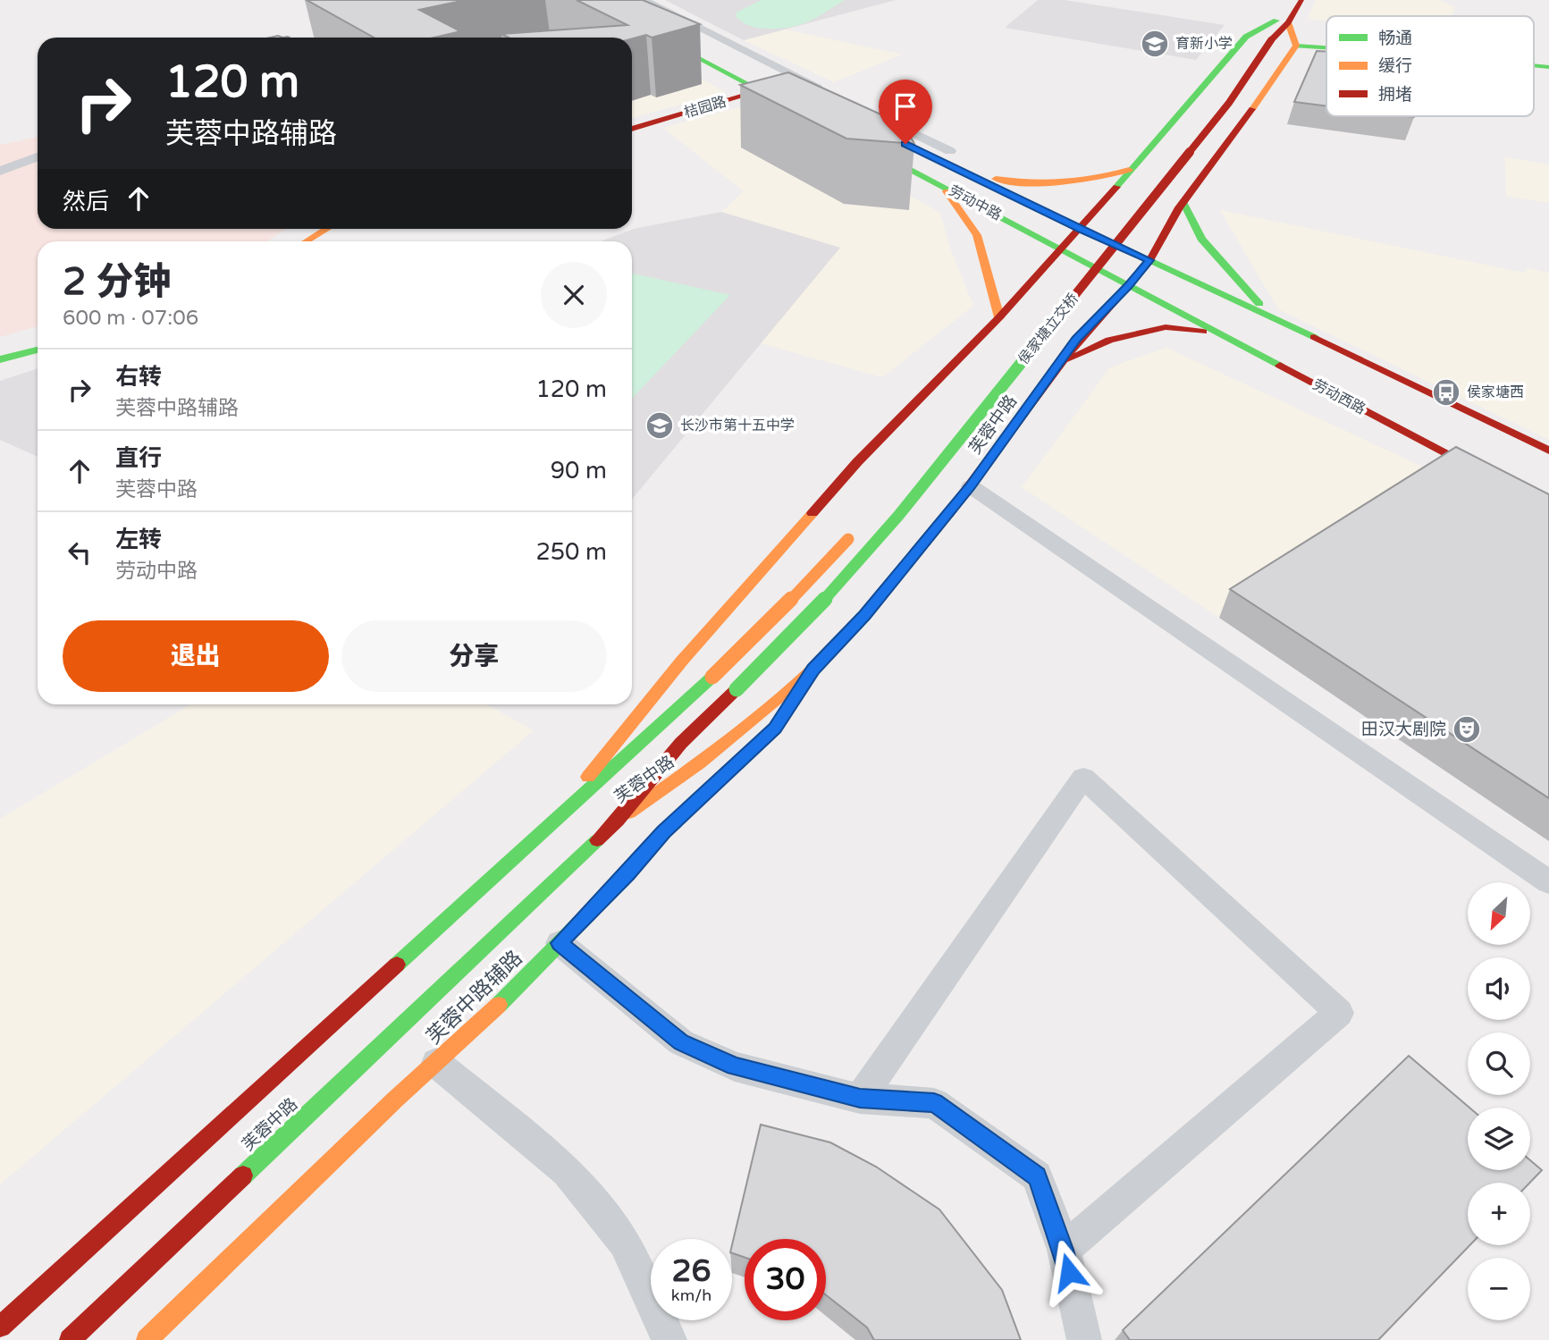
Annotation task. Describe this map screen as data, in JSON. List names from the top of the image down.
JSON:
{
  "streets": {
    "main road": [
      "桔园路",
      "劳动中路",
      "侯家塘立交桥",
      "劳动西路",
      "芙蓉中路",
      "芙蓉中路辅路"
    ]
  },
  "crossings": [
    ["劳动中路", "劳动西路"],
    ["劳动中路", "芙蓉中路"],
    ["侯家塘立交桥", "芙蓉中路"],
    ["劳动西路", "芙蓉中路"],
    ["芙蓉中路", "芙蓉中路辅路"]
  ],
  "places": {
    "school or university": ["育新小学", "长沙市第十五中学"],
    "bus stop": ["侯家塘西"],
    "theatre": ["田汉大剧院"]
  },
  "legend": ["畅通", "缓行", "拥堵"],
  "north": "bottom left",
  "page": {
    "turn": ["120 m", "芙蓉中路辅路"],
    "then": "然后",
    "heading": ["2 分钟", "600 m · 07:06"],
    "list": [
      {
        "name": "右转",
        "note": "芙蓉中路辅路",
        "value": "120 m"
      },
      {
        "name": "直行",
        "note": "芙蓉中路",
        "value": "90 m"
      },
      {
        "name": "左转",
        "note": "劳动中路",
        "value": "250 m"
      }
    ],
    "buttons": ["退出", "分享"],
    "map_buttons": ["+", "−"],
    "speed": "26 km/h",
    "limit": "30"
  }
}
